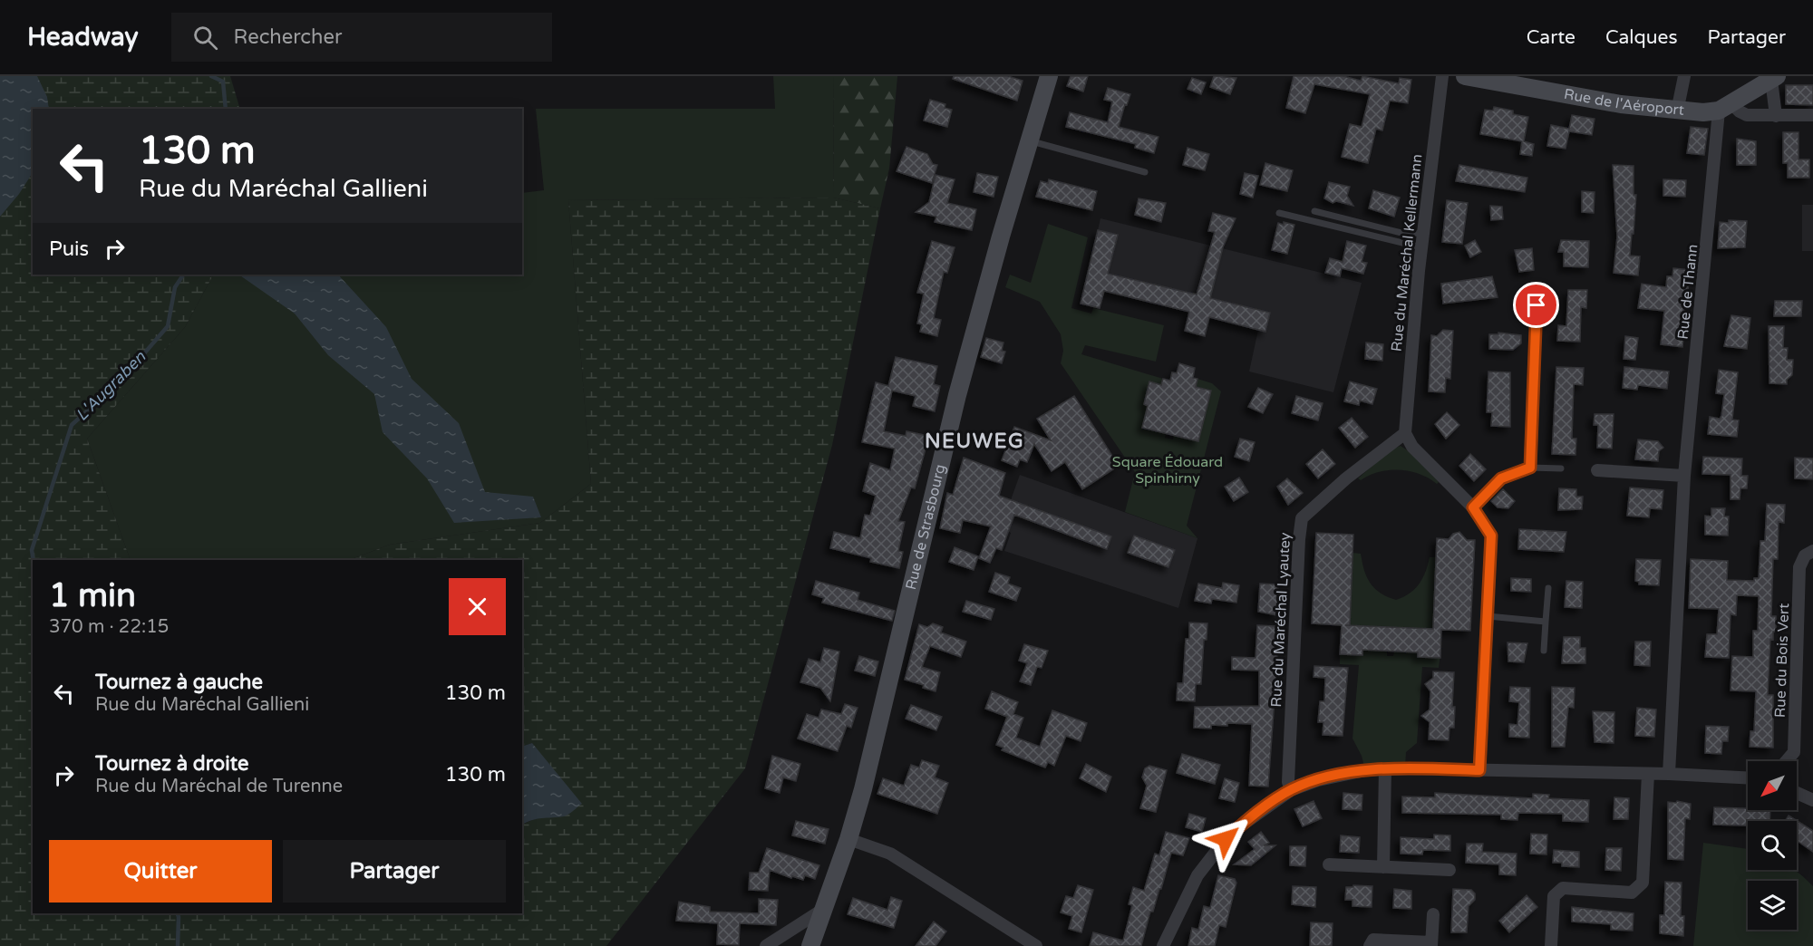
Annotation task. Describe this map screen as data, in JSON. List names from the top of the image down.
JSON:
{
  "streets": {
    "main road": ["Rue de l'Aéroport", "Rue de Strasbourg"],
    "street": [
      "Rue du Maréchal Kellermann",
      "Rue de Thann",
      "Rue du Maréchal Lyautey",
      "Rue du Bois Vert"
    ]
  },
  "crossings": [
    ["Rue de l'Aéroport", "Rue de Thann"],
    ["Rue du Maréchal Kellermann", "Rue du Maréchal Lyautey"]
  ],
  "districts": ["NEUWEG"],
  "water": ["L'Augraben"],
  "parks": ["Square Édouard Spinhirny"],
  "north": "bottom left",
  "page": {
    "header": "Headway",
    "search": "Rechercher",
    "nav": ["Carte", "Calques", "Partager"],
    "turn": ["130 m", "Rue du Maréchal Gallieni"],
    "then": "Puis",
    "heading": ["1 min", "370 m · 22:15"],
    "list": [
      {
        "name": "Tournez à gauche",
        "note": "Rue du Maréchal Gallieni",
        "value": "130 m"
      },
      {
        "name": "Tournez à droite",
        "note": "Rue du Maréchal de Turenne",
        "value": "130 m"
      }
    ],
    "buttons": ["Quitter", "Partager"]
  }
}
